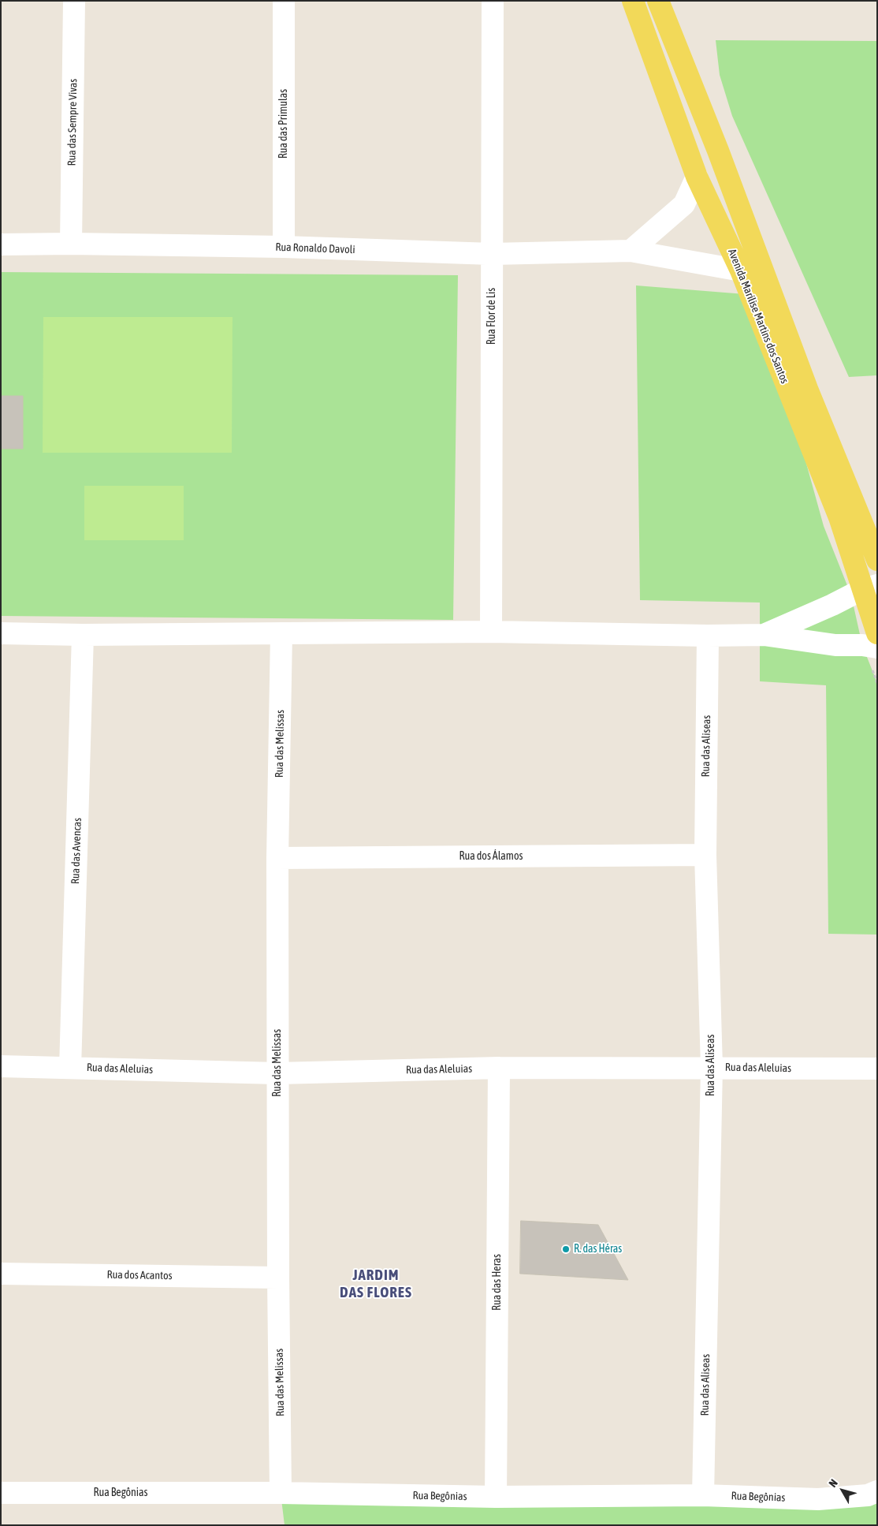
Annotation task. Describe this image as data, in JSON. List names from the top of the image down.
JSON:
{
  "streets": {
    "main road": ["Avenida Marilise Martins dos Santos"],
    "street": [
      "Rua das Sempre Vivas",
      "Rua das Primulas",
      "Rua Ronaldo Davoli",
      "Rua Flor de Lis",
      "Rua das Melissas",
      "Rua das Aliseas",
      "Rua das Avencas",
      "Rua dos Álamos",
      "Rua das Aleluias",
      "Rua dos Acantos",
      "Rua das Heras",
      "Rua Begônias"
    ]
  },
  "crossings": [
    ["Rua das Sempre Vivas", "Rua Ronaldo Davoli"],
    ["Rua das Primulas", "Rua Ronaldo Davoli"],
    ["Rua Ronaldo Davoli", "Rua Flor de Lis"],
    ["Rua Ronaldo Davoli", "Avenida Marilise Martins dos Santos"],
    ["Rua das Melissas", "Rua dos Álamos"],
    ["Rua das Melissas", "Rua das Aleluias"],
    ["Rua das Melissas", "Rua dos Acantos"],
    ["Rua das Melissas", "Rua Begônias"],
    ["Rua das Aliseas", "Rua dos Álamos"],
    ["Rua das Aliseas", "Rua das Aleluias"],
    ["Rua das Aliseas", "Rua Begônias"],
    ["Rua das Avencas", "Rua das Aleluias"],
    ["Rua das Aleluias", "Rua das Heras"],
    ["Rua das Heras", "Rua Begônias"]
  ],
  "districts": ["JARDIM DAS FLORES"],
  "places": ["R. das Héras"],
  "north": "top left"
}
